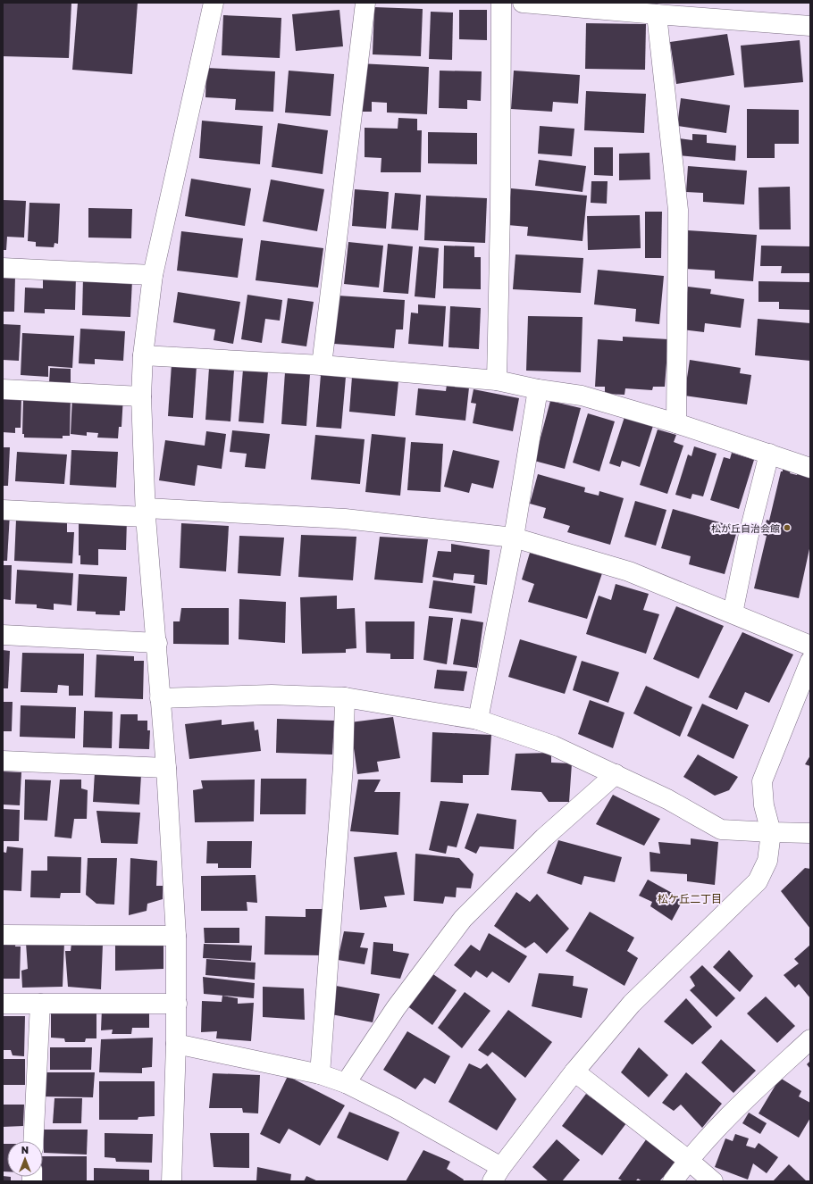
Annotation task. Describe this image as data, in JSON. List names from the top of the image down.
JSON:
{
  "districts": ["松ケ丘二丁目"],
  "places": ["松が丘自治会館"],
  "north": "top"
}
